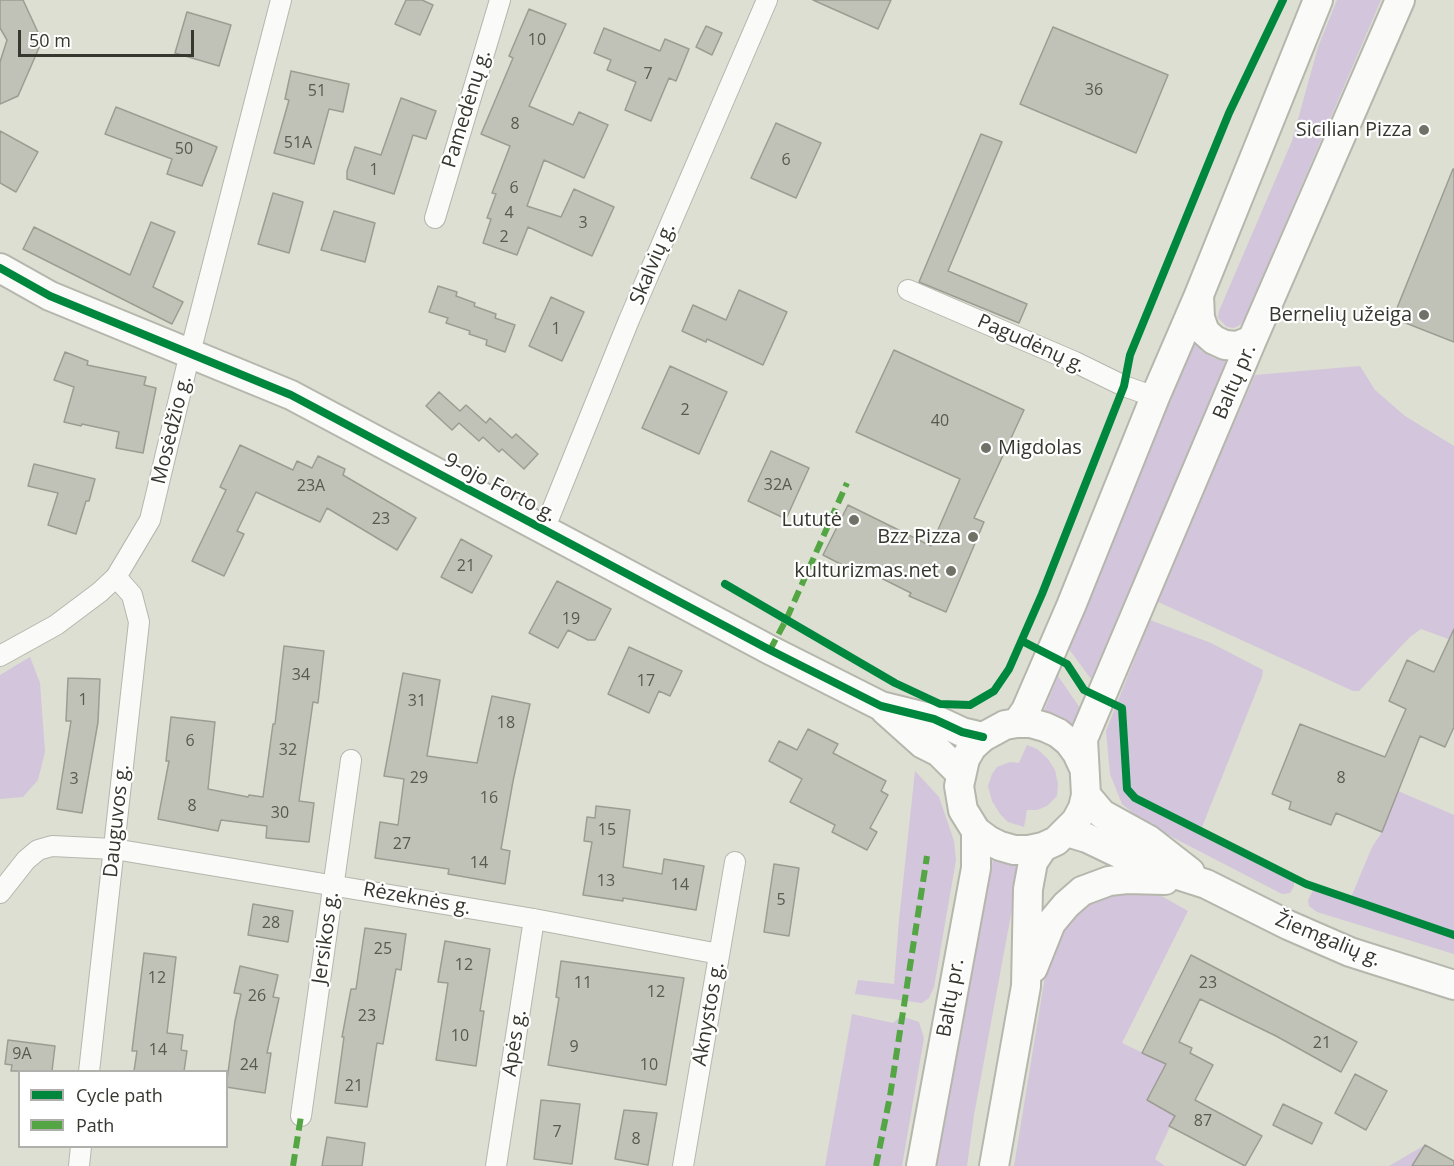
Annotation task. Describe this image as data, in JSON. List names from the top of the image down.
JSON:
{
  "streets": {
    "main road": ["Baltų pr.", "9-ojo Forto g.", "Žiemgalių g."],
    "street": [
      "Pamedėnų g.",
      "Skalvių g.",
      "Pagudėnų g.",
      "Mosėdžio g.",
      "Dauguvos g.",
      "Rėzeknės g.",
      "Jersikos g.",
      "Aknystos g.",
      "Apės g."
    ]
  },
  "crossings": [
    ["Skalvių g.", "9-ojo Forto g."],
    ["Baltų pr.", "9-ojo Forto g."],
    ["Baltų pr.", "Žiemgalių g."],
    ["Mosėdžio g.", "9-ojo Forto g."],
    ["Mosėdžio g.", "Dauguvos g."],
    ["9-ojo Forto g.", "Žiemgalių g."],
    ["Dauguvos g.", "Rėzeknės g."],
    ["Rėzeknės g.", "Jersikos g."],
    ["Rėzeknės g.", "Aknystos g."],
    ["Rėzeknės g.", "Apės g."]
  ],
  "places": [
    "Sicilian Pizza",
    "Bernelių užeiga",
    "Migdolas",
    "Lututė",
    "Bzz Pizza",
    "kulturizmas.net"
  ],
  "house_numbers": [
    "10",
    "7",
    "36",
    "51",
    "8",
    "51A",
    "50",
    "6",
    "1",
    "6",
    "4",
    "3",
    "2",
    "1",
    "2",
    "40",
    "32A",
    "23A",
    "23",
    "21",
    "19",
    "34",
    "17",
    "1",
    "31",
    "18",
    "6",
    "32",
    "29",
    "8",
    "3",
    "16",
    "8",
    "30",
    "15",
    "27",
    "14",
    "13",
    "14",
    "5",
    "28",
    "25",
    "12",
    "12",
    "11",
    "23",
    "12",
    "26",
    "23",
    "10",
    "21",
    "9",
    "14",
    "9A",
    "24",
    "10",
    "21",
    "87",
    "7",
    "8"
  ],
  "legend": ["Cycle path", "Path"],
  "scale_bar": "50 m"
}
